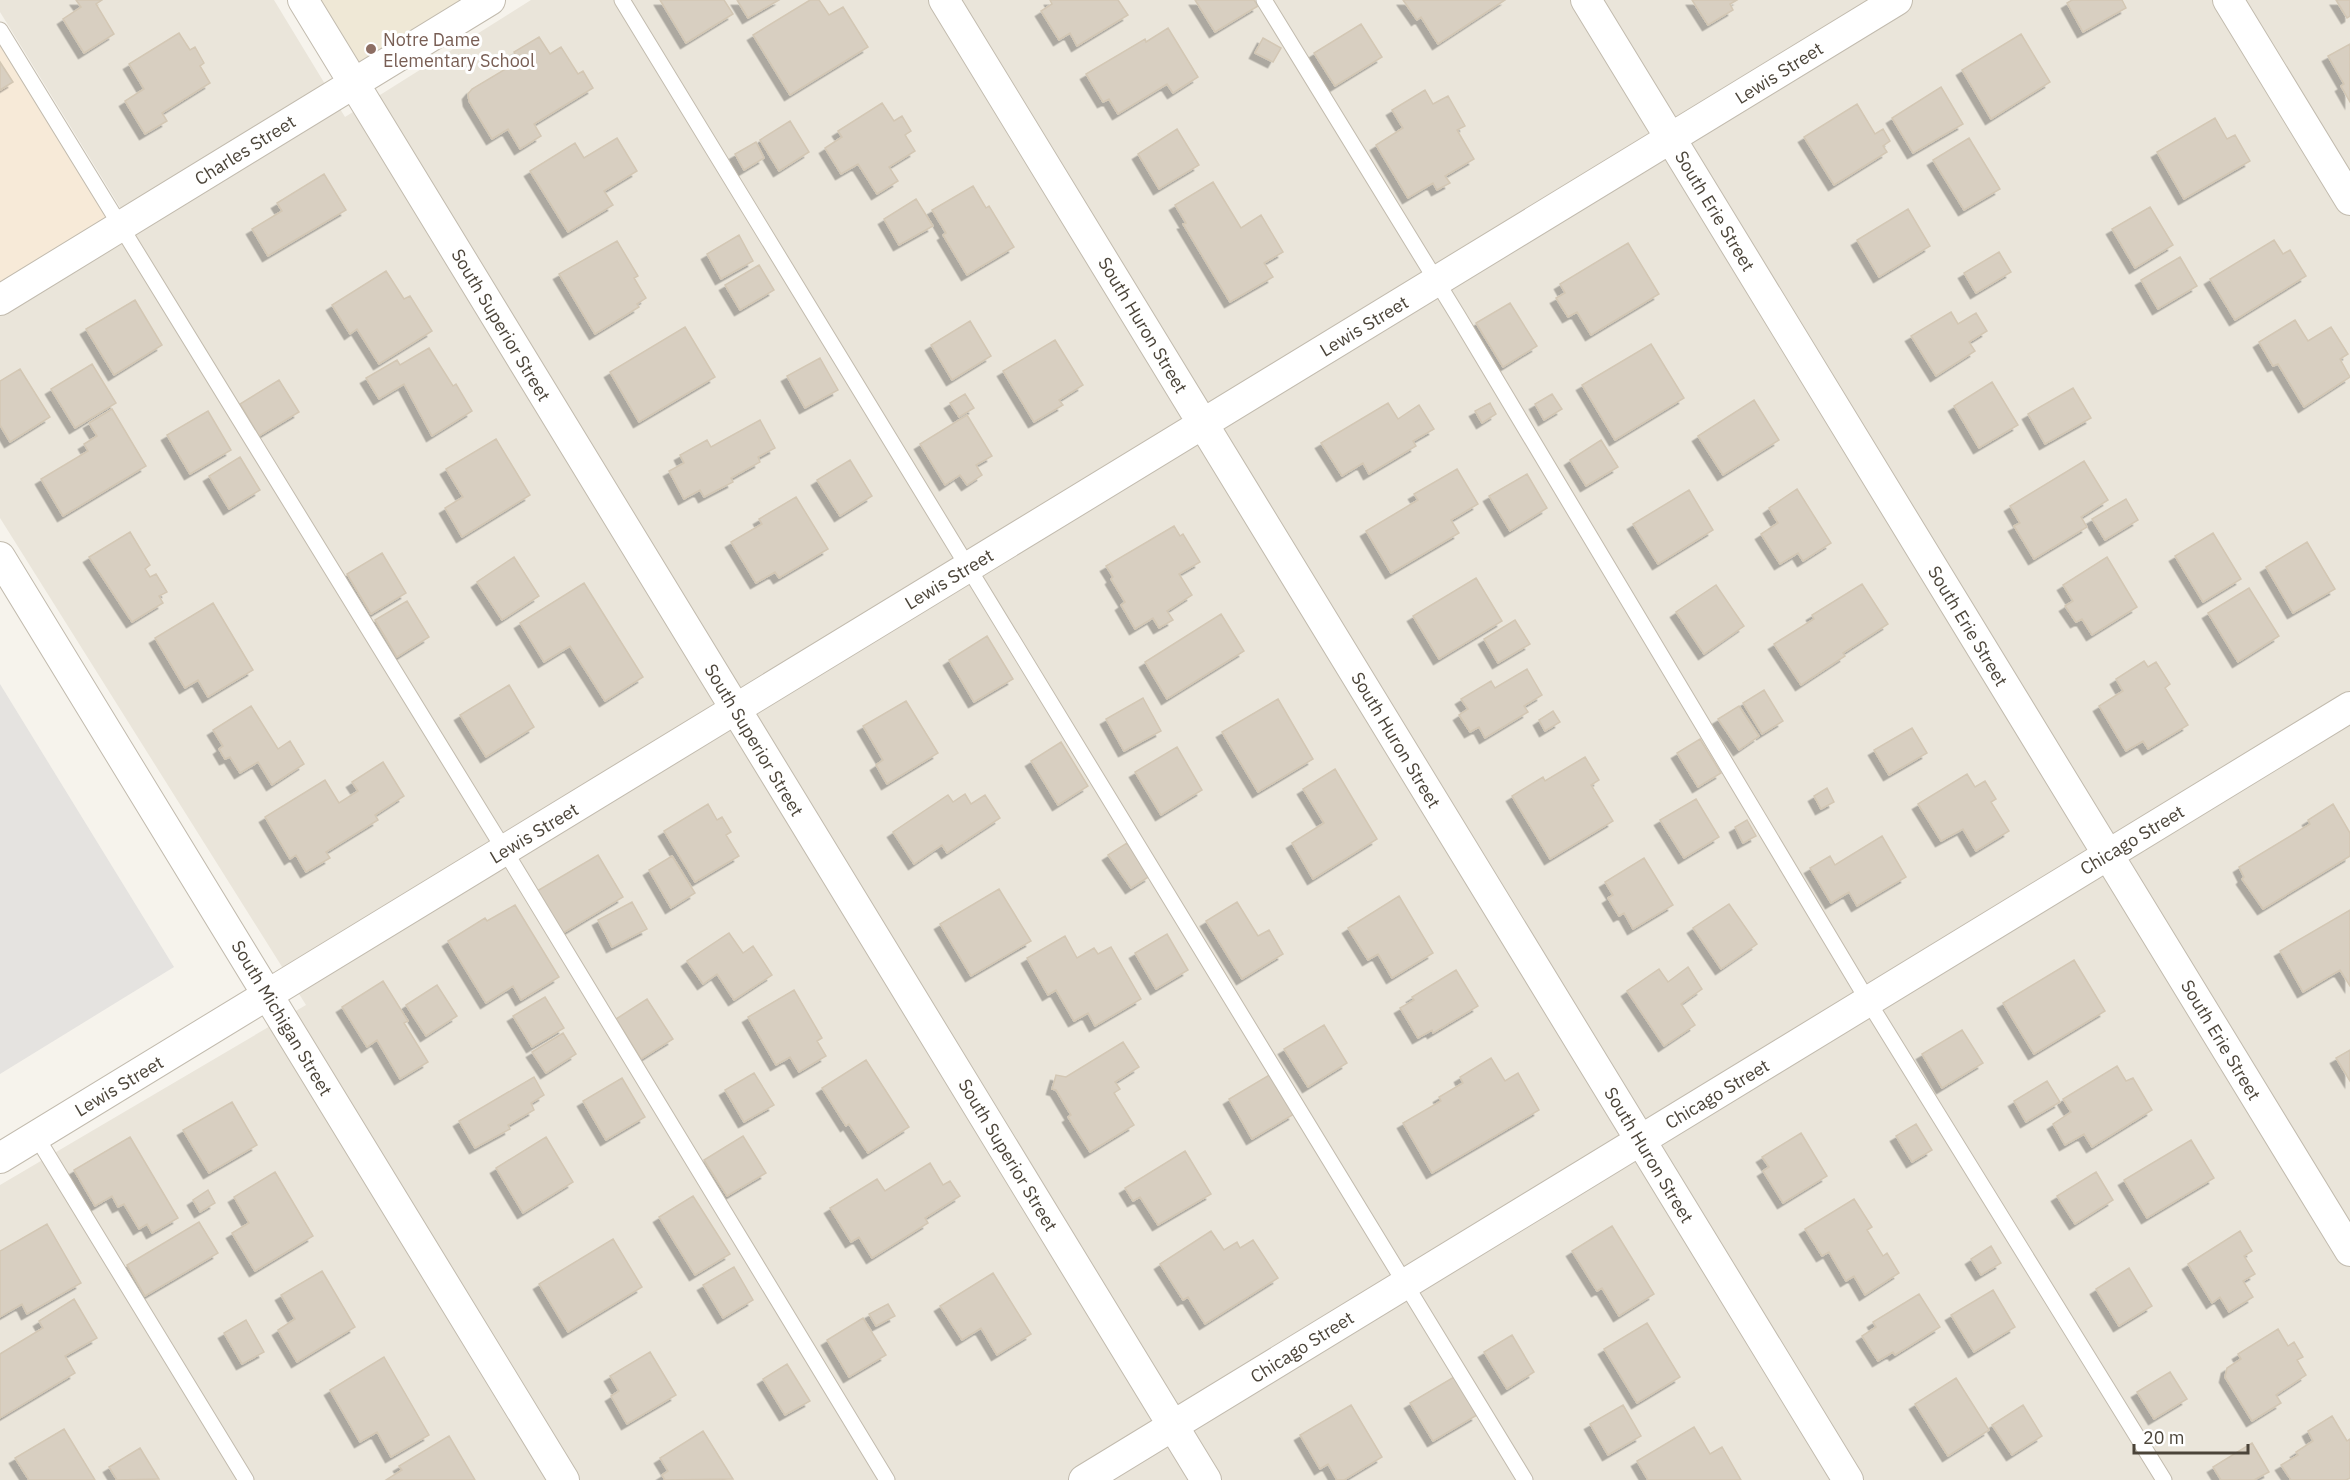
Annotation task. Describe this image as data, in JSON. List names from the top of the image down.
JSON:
{
  "streets": {
    "street": [
      "Lewis Street",
      "Charles Street",
      "South Erie Street",
      "South Superior Street",
      "South Huron Street",
      "Chicago Street",
      "South Michigan Street"
    ]
  },
  "crossings": [
    ["Lewis Street", "South Erie Street"],
    ["Lewis Street", "South Superior Street"],
    ["Lewis Street", "South Huron Street"],
    ["Lewis Street", "South Michigan Street"],
    ["Charles Street", "South Superior Street"],
    ["South Erie Street", "Chicago Street"],
    ["South Superior Street", "Chicago Street"],
    ["South Huron Street", "Chicago Street"]
  ],
  "places": ["Notre Dame Elementary School"],
  "scale_bar": "20 m"
}
